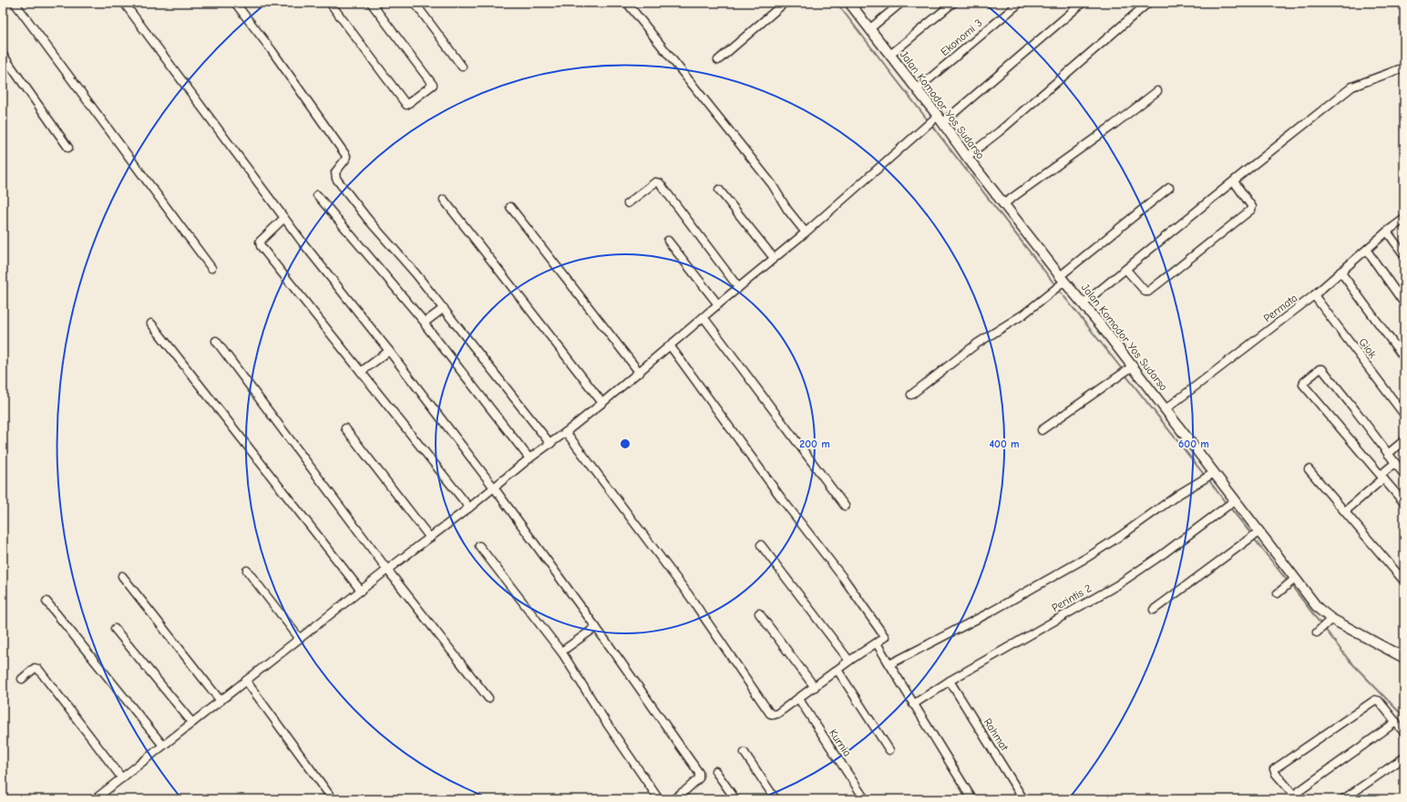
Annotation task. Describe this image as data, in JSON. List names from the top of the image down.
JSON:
{
  "streets": {
    "street": [
      "Ekonomi 3",
      "Jalan Komodor Yos Sudarso",
      "Permata",
      "Giok",
      "Perintis 2",
      "Rahmat",
      "Kurnia"
    ]
  },
  "crossings": [
    ["Ekonomi 3", "Jalan Komodor Yos Sudarso"],
    ["Jalan Komodor Yos Sudarso", "Permata"],
    ["Jalan Komodor Yos Sudarso", "Perintis 2"],
    ["Permata", "Giok"],
    ["Perintis 2", "Rahmat"]
  ],
  "rings": ["200 m", "400 m", "600 m"]
}
